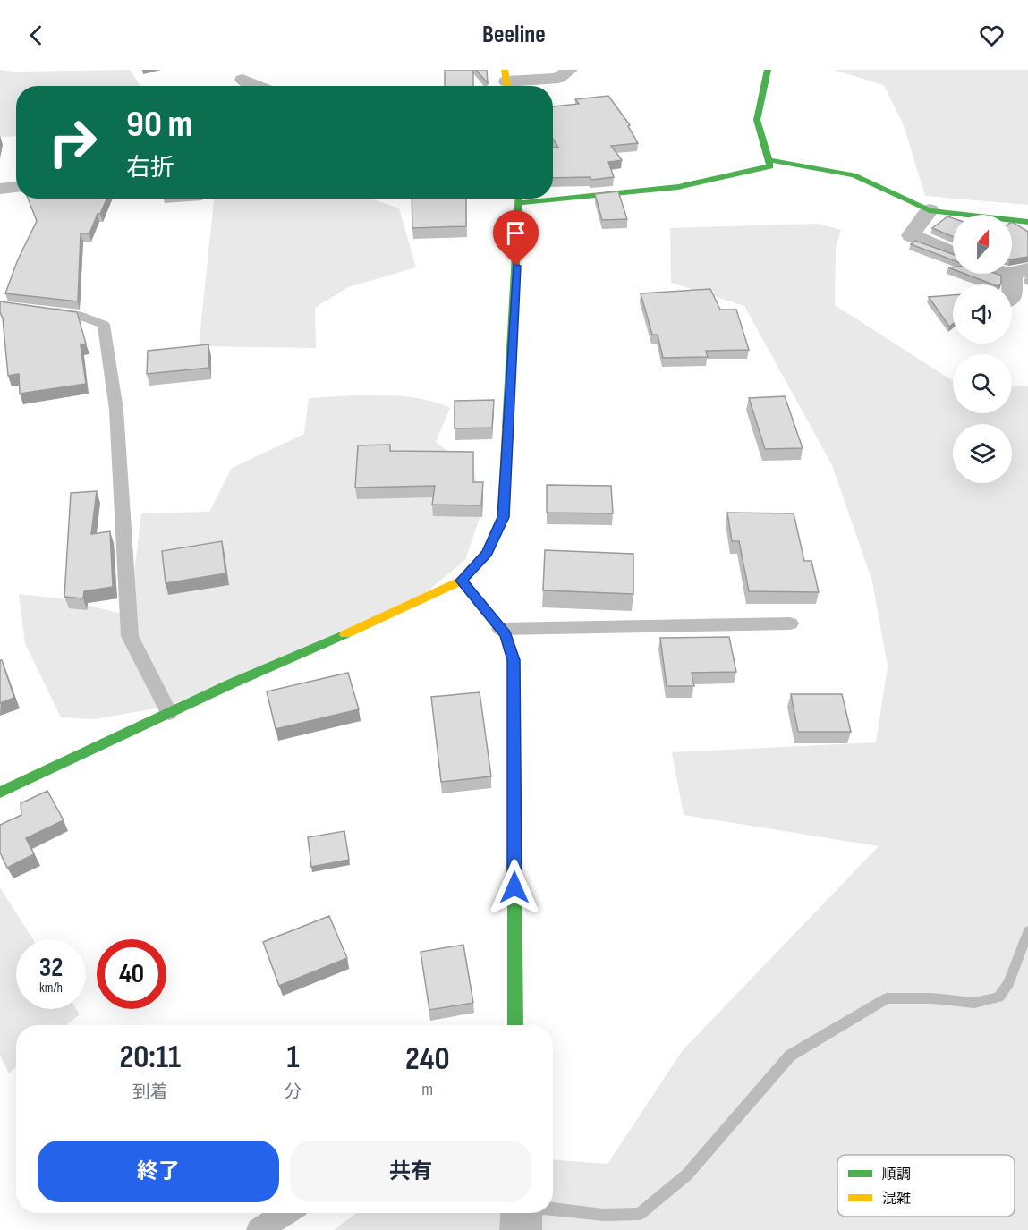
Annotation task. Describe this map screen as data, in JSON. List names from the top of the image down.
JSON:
{
  "legend": ["順調", "混雑"],
  "north": "top",
  "page": {
    "header": "Beeline",
    "turn": ["90 m", "右折"],
    "speed": "32 km/h",
    "limit": "40",
    "eta": [
      "20:11",
      "到着",
      "1",
      "分",
      "240",
      "m"
    ],
    "buttons": ["終了", "共有"]
  }
}
